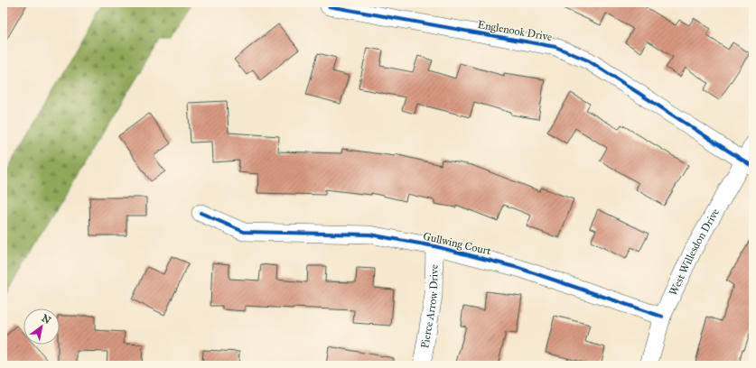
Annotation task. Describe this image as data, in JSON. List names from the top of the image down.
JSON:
{
  "streets": {
    "street": [
      "Englenook Drive",
      "Gullwing Court",
      "West Willesdon Drive",
      "Pierce Arrow Drive"
    ]
  },
  "crossings": [
    ["Englenook Drive", "West Willesdon Drive"],
    ["Gullwing Court", "West Willesdon Drive"],
    ["Gullwing Court", "Pierce Arrow Drive"]
  ],
  "north": "top right"
}
